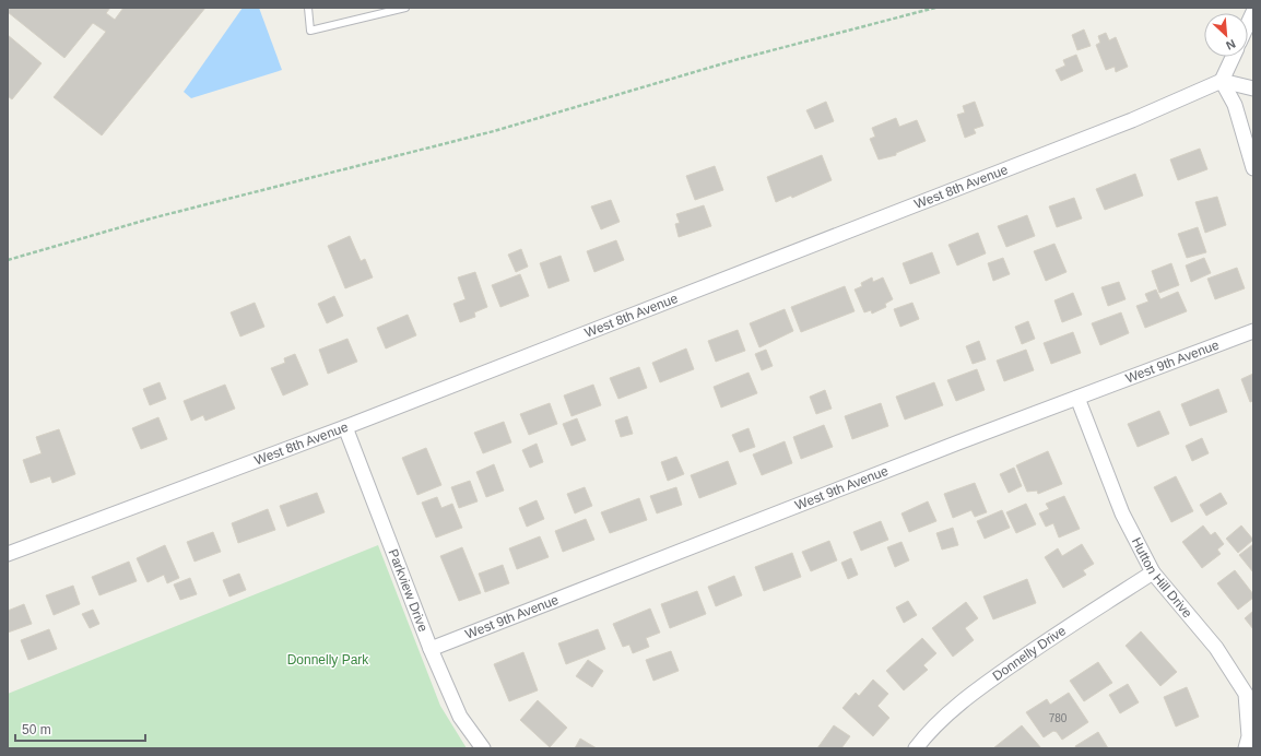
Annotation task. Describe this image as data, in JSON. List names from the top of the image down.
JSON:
{
  "streets": {
    "street": [
      "West 8th Avenue",
      "West 9th Avenue",
      "Hutton Hill Drive",
      "Parkview Drive",
      "Donnelly Drive"
    ]
  },
  "crossings": [
    ["West 8th Avenue", "Parkview Drive"],
    ["West 9th Avenue", "Hutton Hill Drive"],
    ["West 9th Avenue", "Parkview Drive"],
    ["Hutton Hill Drive", "Donnelly Drive"]
  ],
  "parks": ["Donnelly Park"],
  "house_numbers": ["780"],
  "scale_bar": "50 m",
  "north": "bottom right"
}
